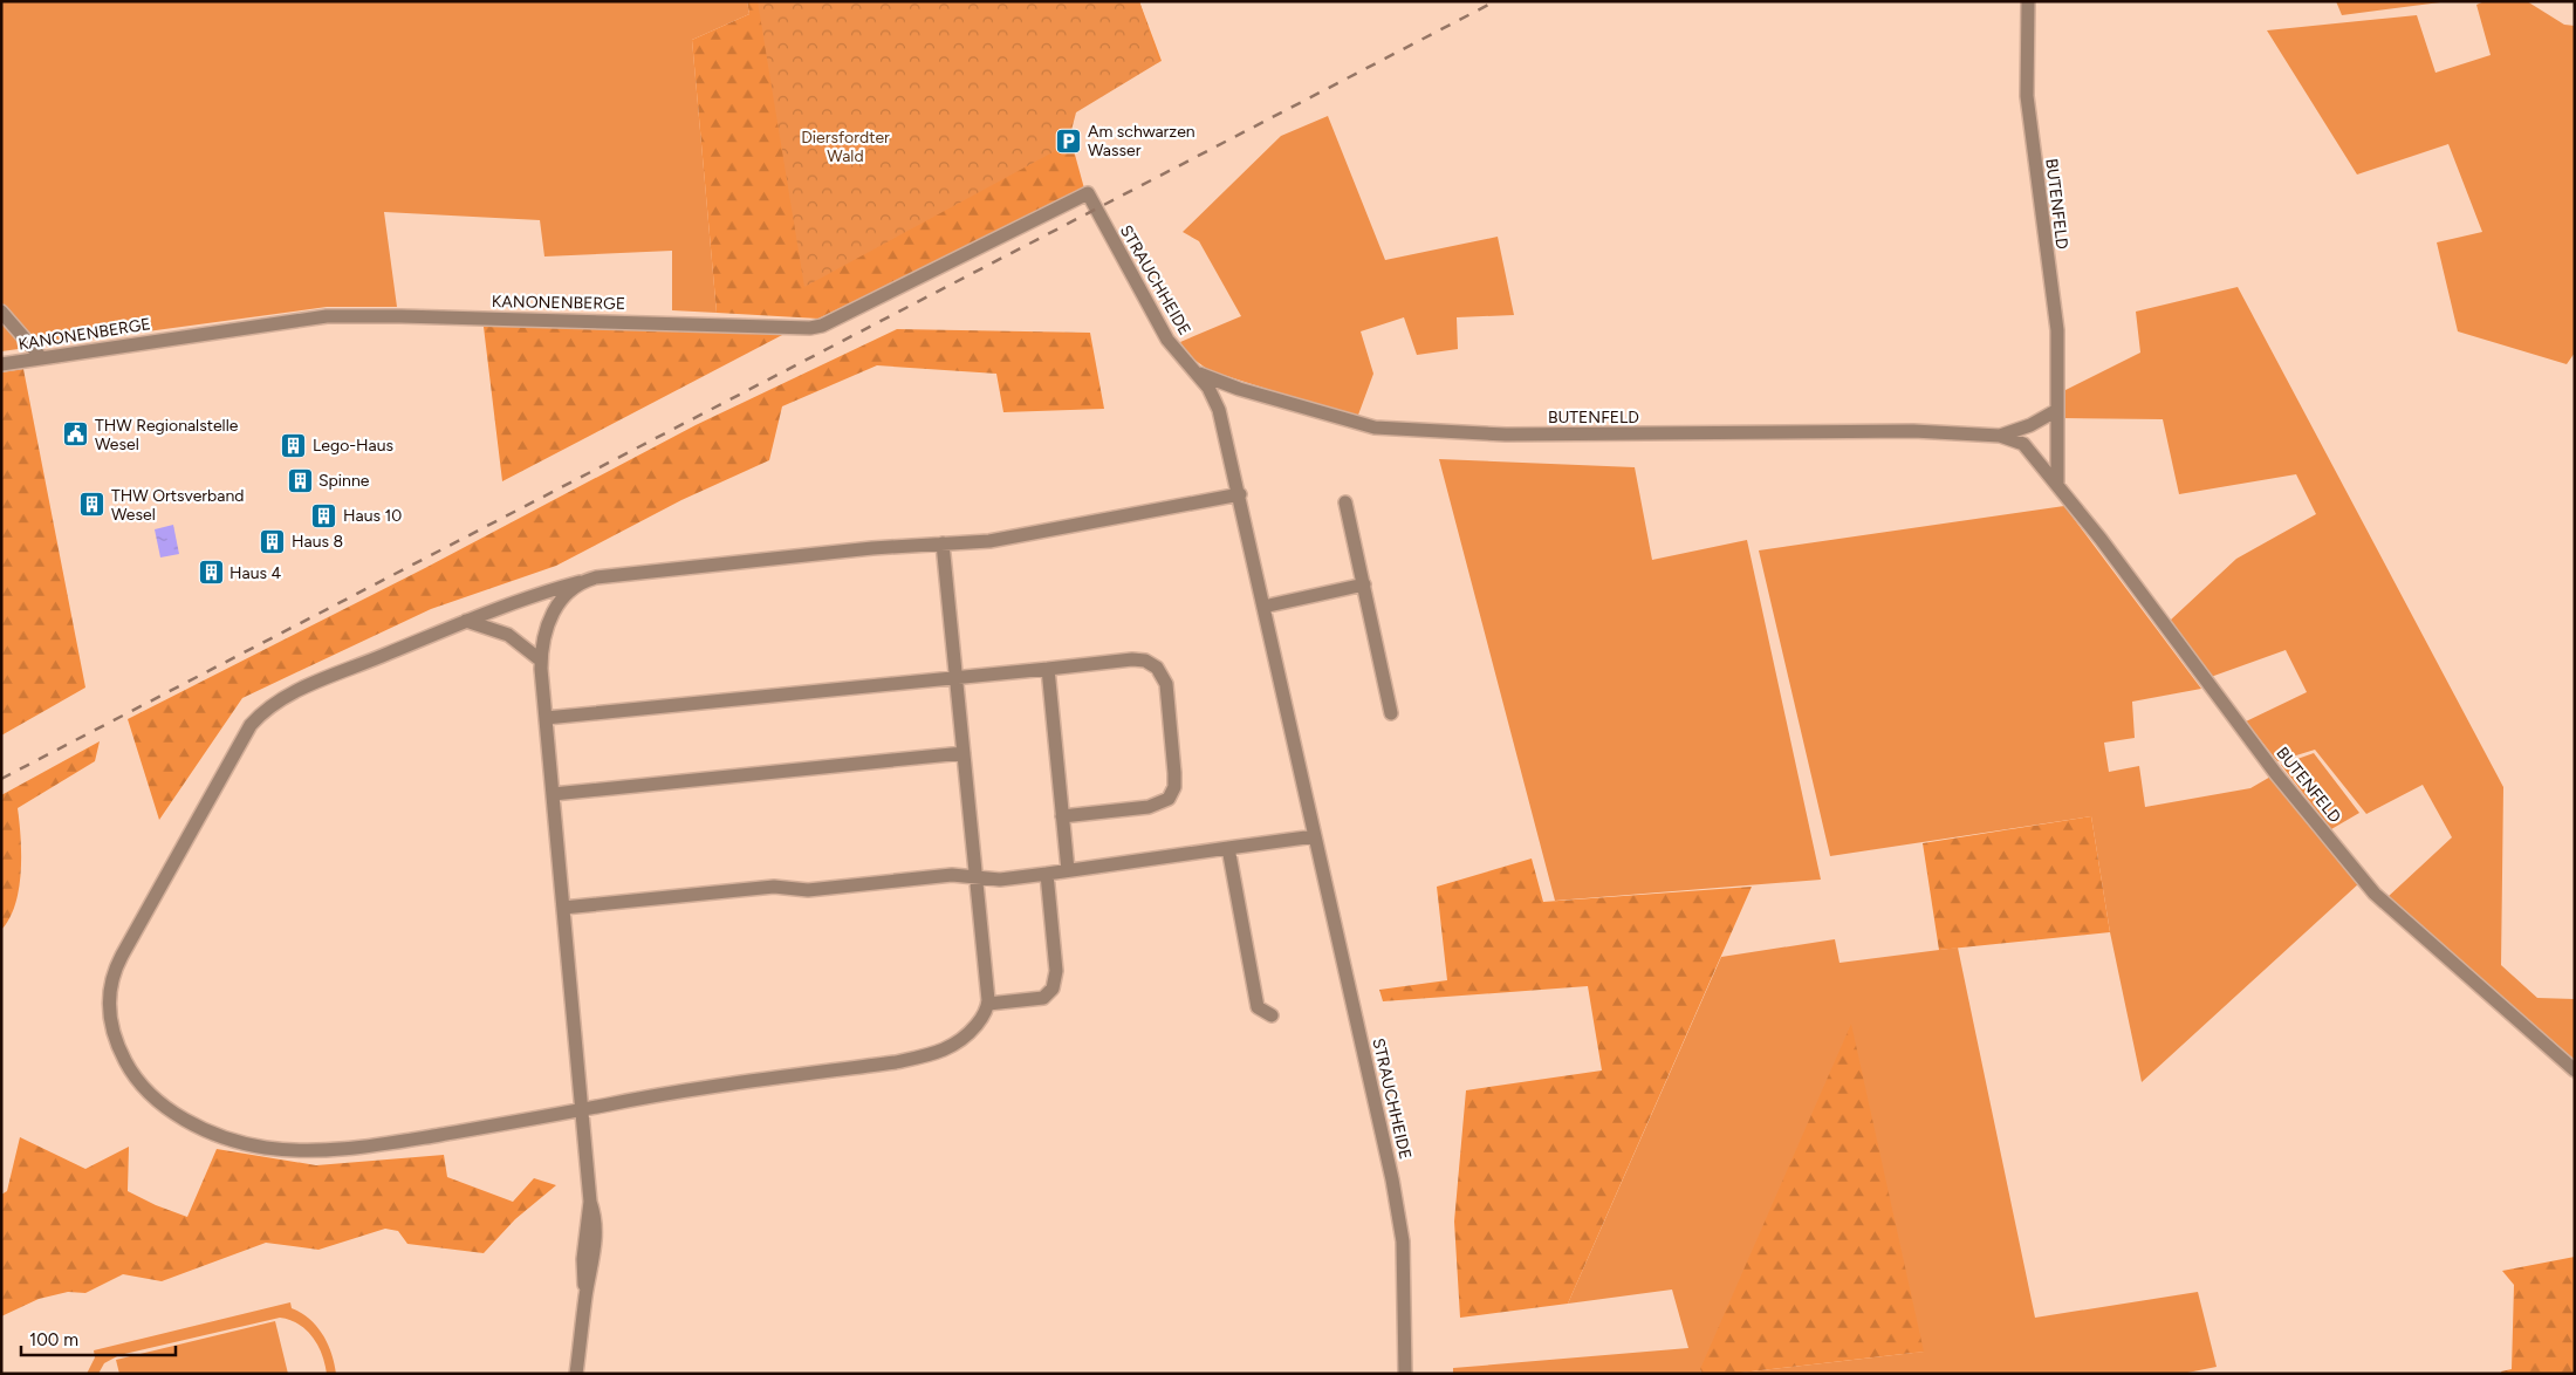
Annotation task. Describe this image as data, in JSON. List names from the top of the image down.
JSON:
{
  "streets": {
    "street": ["BUTENFELD", "STRAUCHHEIDE", "KANONENBERGE"]
  },
  "crossings": [
    ["BUTENFELD", "STRAUCHHEIDE"],
    ["STRAUCHHEIDE", "KANONENBERGE"]
  ],
  "parks": ["Diersfordter Wald"],
  "places": {
    "parking": ["Am schwarzen Wasser"],
    "public building": ["THW Regionalstelle Wesel"],
    "building": [
      "Lego-Haus",
      "Spinne",
      "THW Ortsverband Wesel",
      "Haus 10",
      "Haus 8",
      "Haus 4"
    ]
  },
  "scale_bar": "100 m"
}
